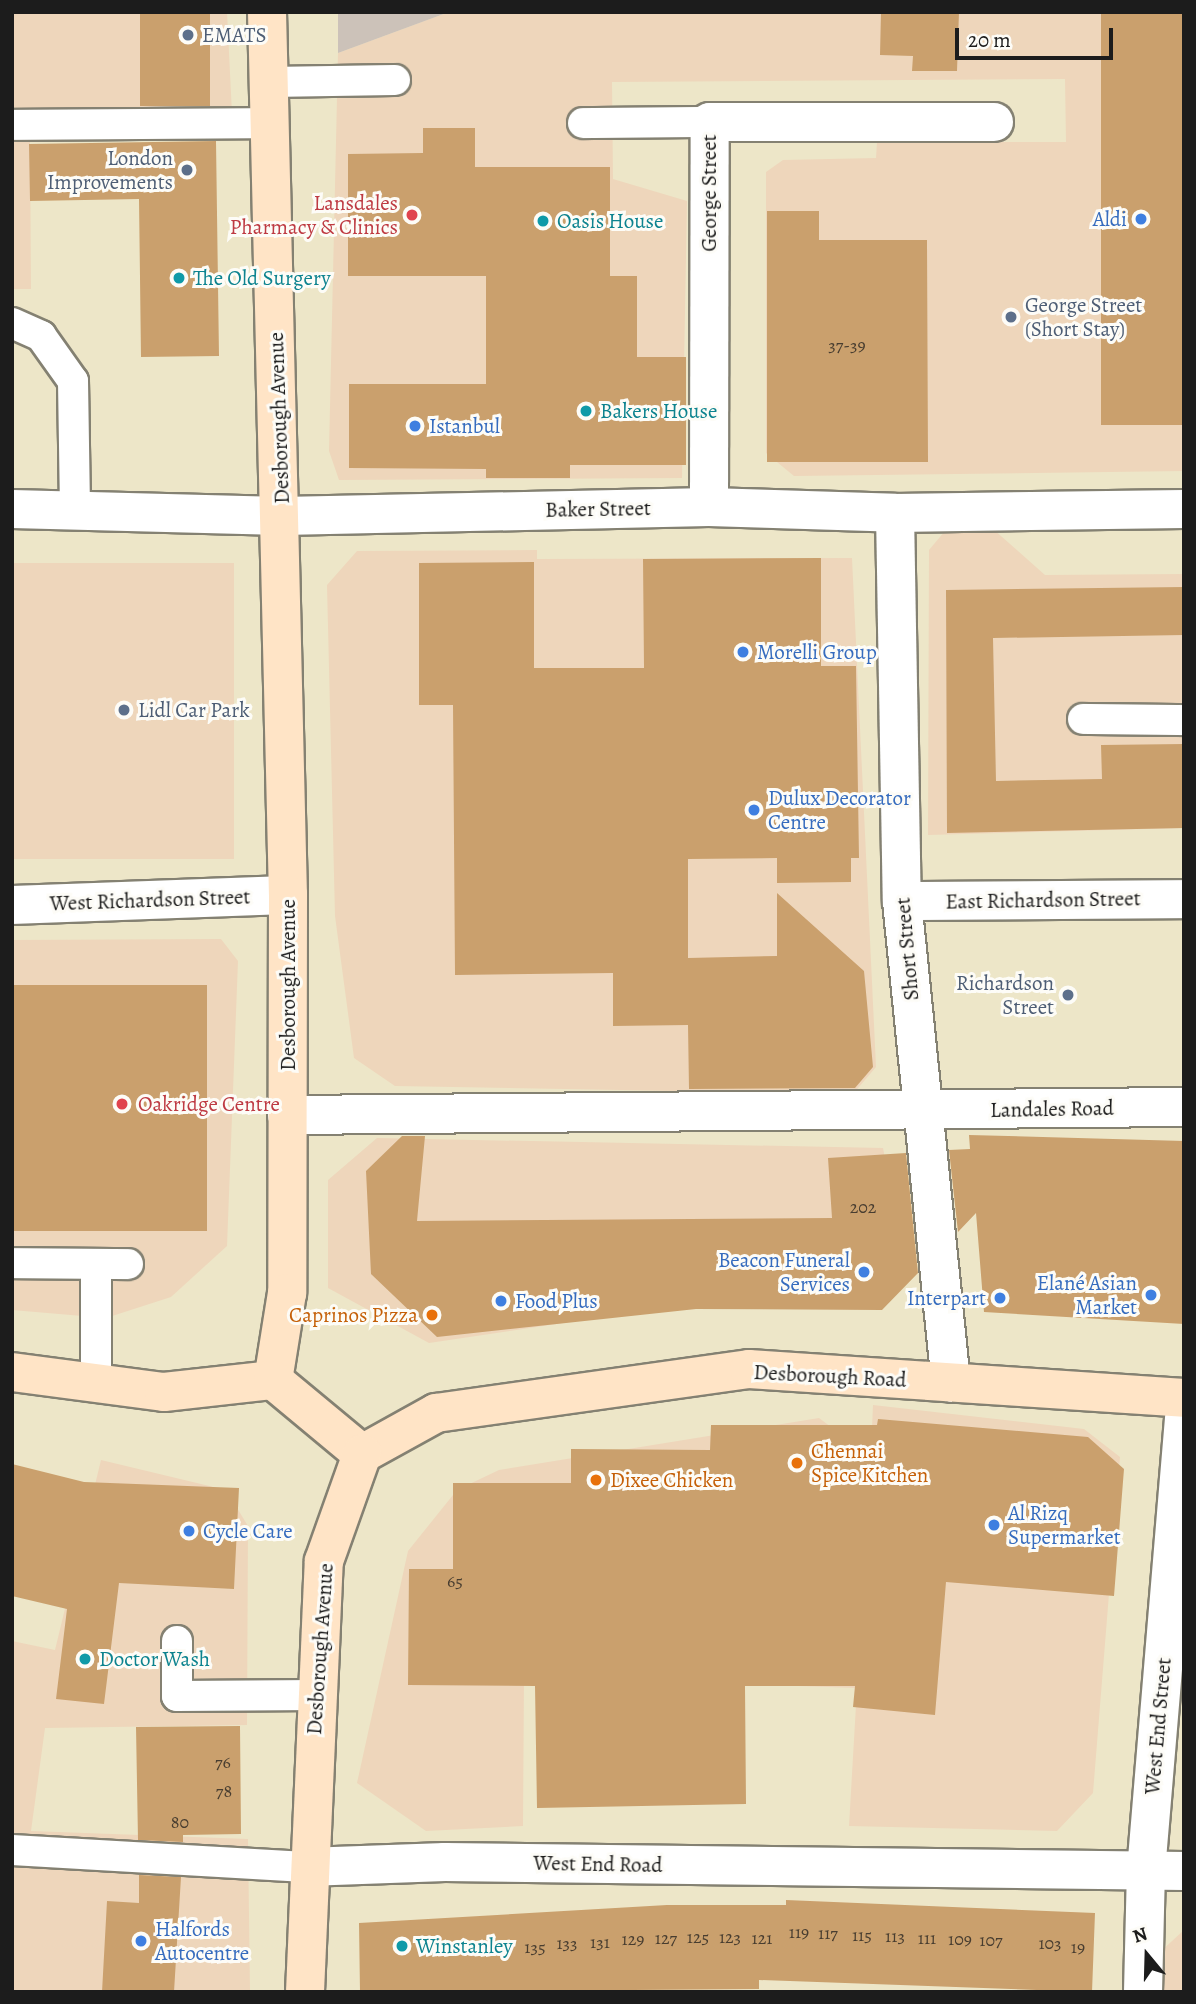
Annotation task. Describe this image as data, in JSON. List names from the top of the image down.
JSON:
{
  "streets": {
    "street": [
      "George Street",
      "Desborough Avenue",
      "Baker Street",
      "West Richardson Street",
      "East Richardson Street",
      "Short Street",
      "Landales Road",
      "Desborough Road",
      "West End Street",
      "West End Road"
    ]
  },
  "crossings": [
    ["George Street", "Baker Street"],
    ["Desborough Avenue", "Baker Street"],
    ["Desborough Avenue", "West Richardson Street"],
    ["Desborough Avenue", "Landales Road"],
    ["Desborough Avenue", "Desborough Road"],
    ["Desborough Avenue", "West End Road"],
    ["Baker Street", "Short Street"],
    ["East Richardson Street", "Short Street"],
    ["Short Street", "Landales Road"],
    ["Short Street", "Desborough Road"],
    ["West End Street", "West End Road"]
  ],
  "places": [
    "EMATS",
    "London Improvements",
    "Lansdales Pharmacy & Clinics",
    "Aldi",
    "Oasis House",
    "The Old Surgery",
    "George Street (Short Stay)",
    "Bakers House",
    "Istanbul",
    "Morelli Group",
    "Lidl Car Park",
    "Dulux Decorator Centre",
    "Richardson Street",
    "Oakridge Centre",
    "Beacon Funeral Services",
    "Elané Asian Market",
    "Interpart",
    "Food Plus",
    "Caprinos Pizza",
    "Chennai Spice Kitchen",
    "Dixee Chicken",
    "Al Rizq Supermarket",
    "Cycle Care",
    "Doctor Wash",
    "Halfords Autocentre",
    "Winstanley"
  ],
  "house_numbers": [
    "37-39",
    "202",
    "65",
    "76",
    "78",
    "80",
    "119",
    "117",
    "115",
    "113",
    "125",
    "123",
    "127",
    "121",
    "111",
    "129",
    "109",
    "107",
    "131",
    "133",
    "103",
    "135",
    "19"
  ],
  "scale_bar": "20 m",
  "north": "top"
}
